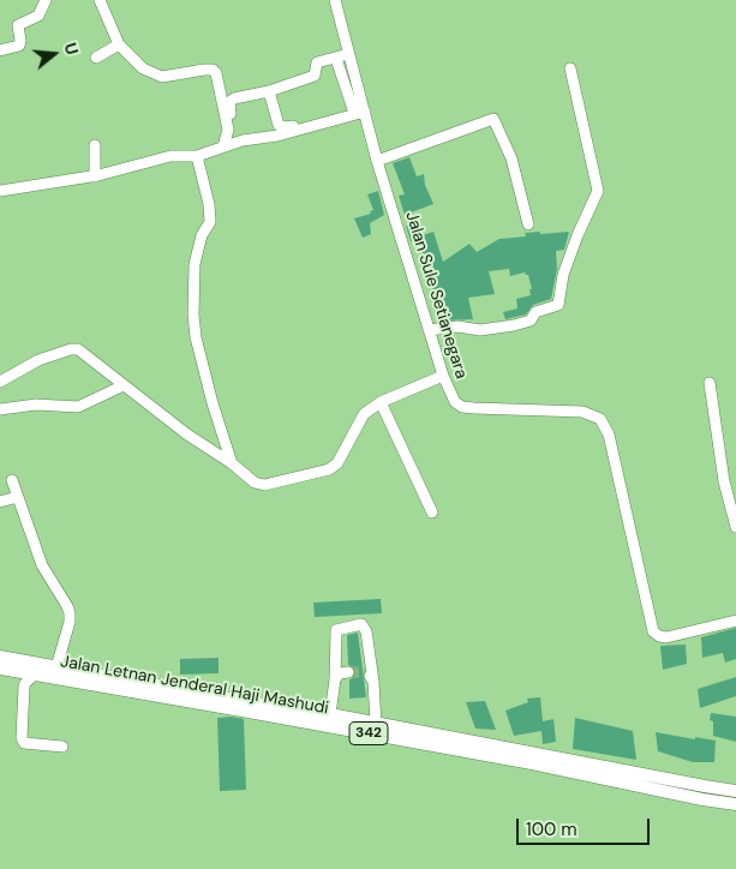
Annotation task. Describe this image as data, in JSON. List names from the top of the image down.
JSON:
{
  "streets": {
    "main road": ["Jalan Letnan Jenderal Haji Mashudi", "342"],
    "street": ["Jalan Sule Setianegara"]
  },
  "scale_bar": "100 m",
  "north": "right"
}
